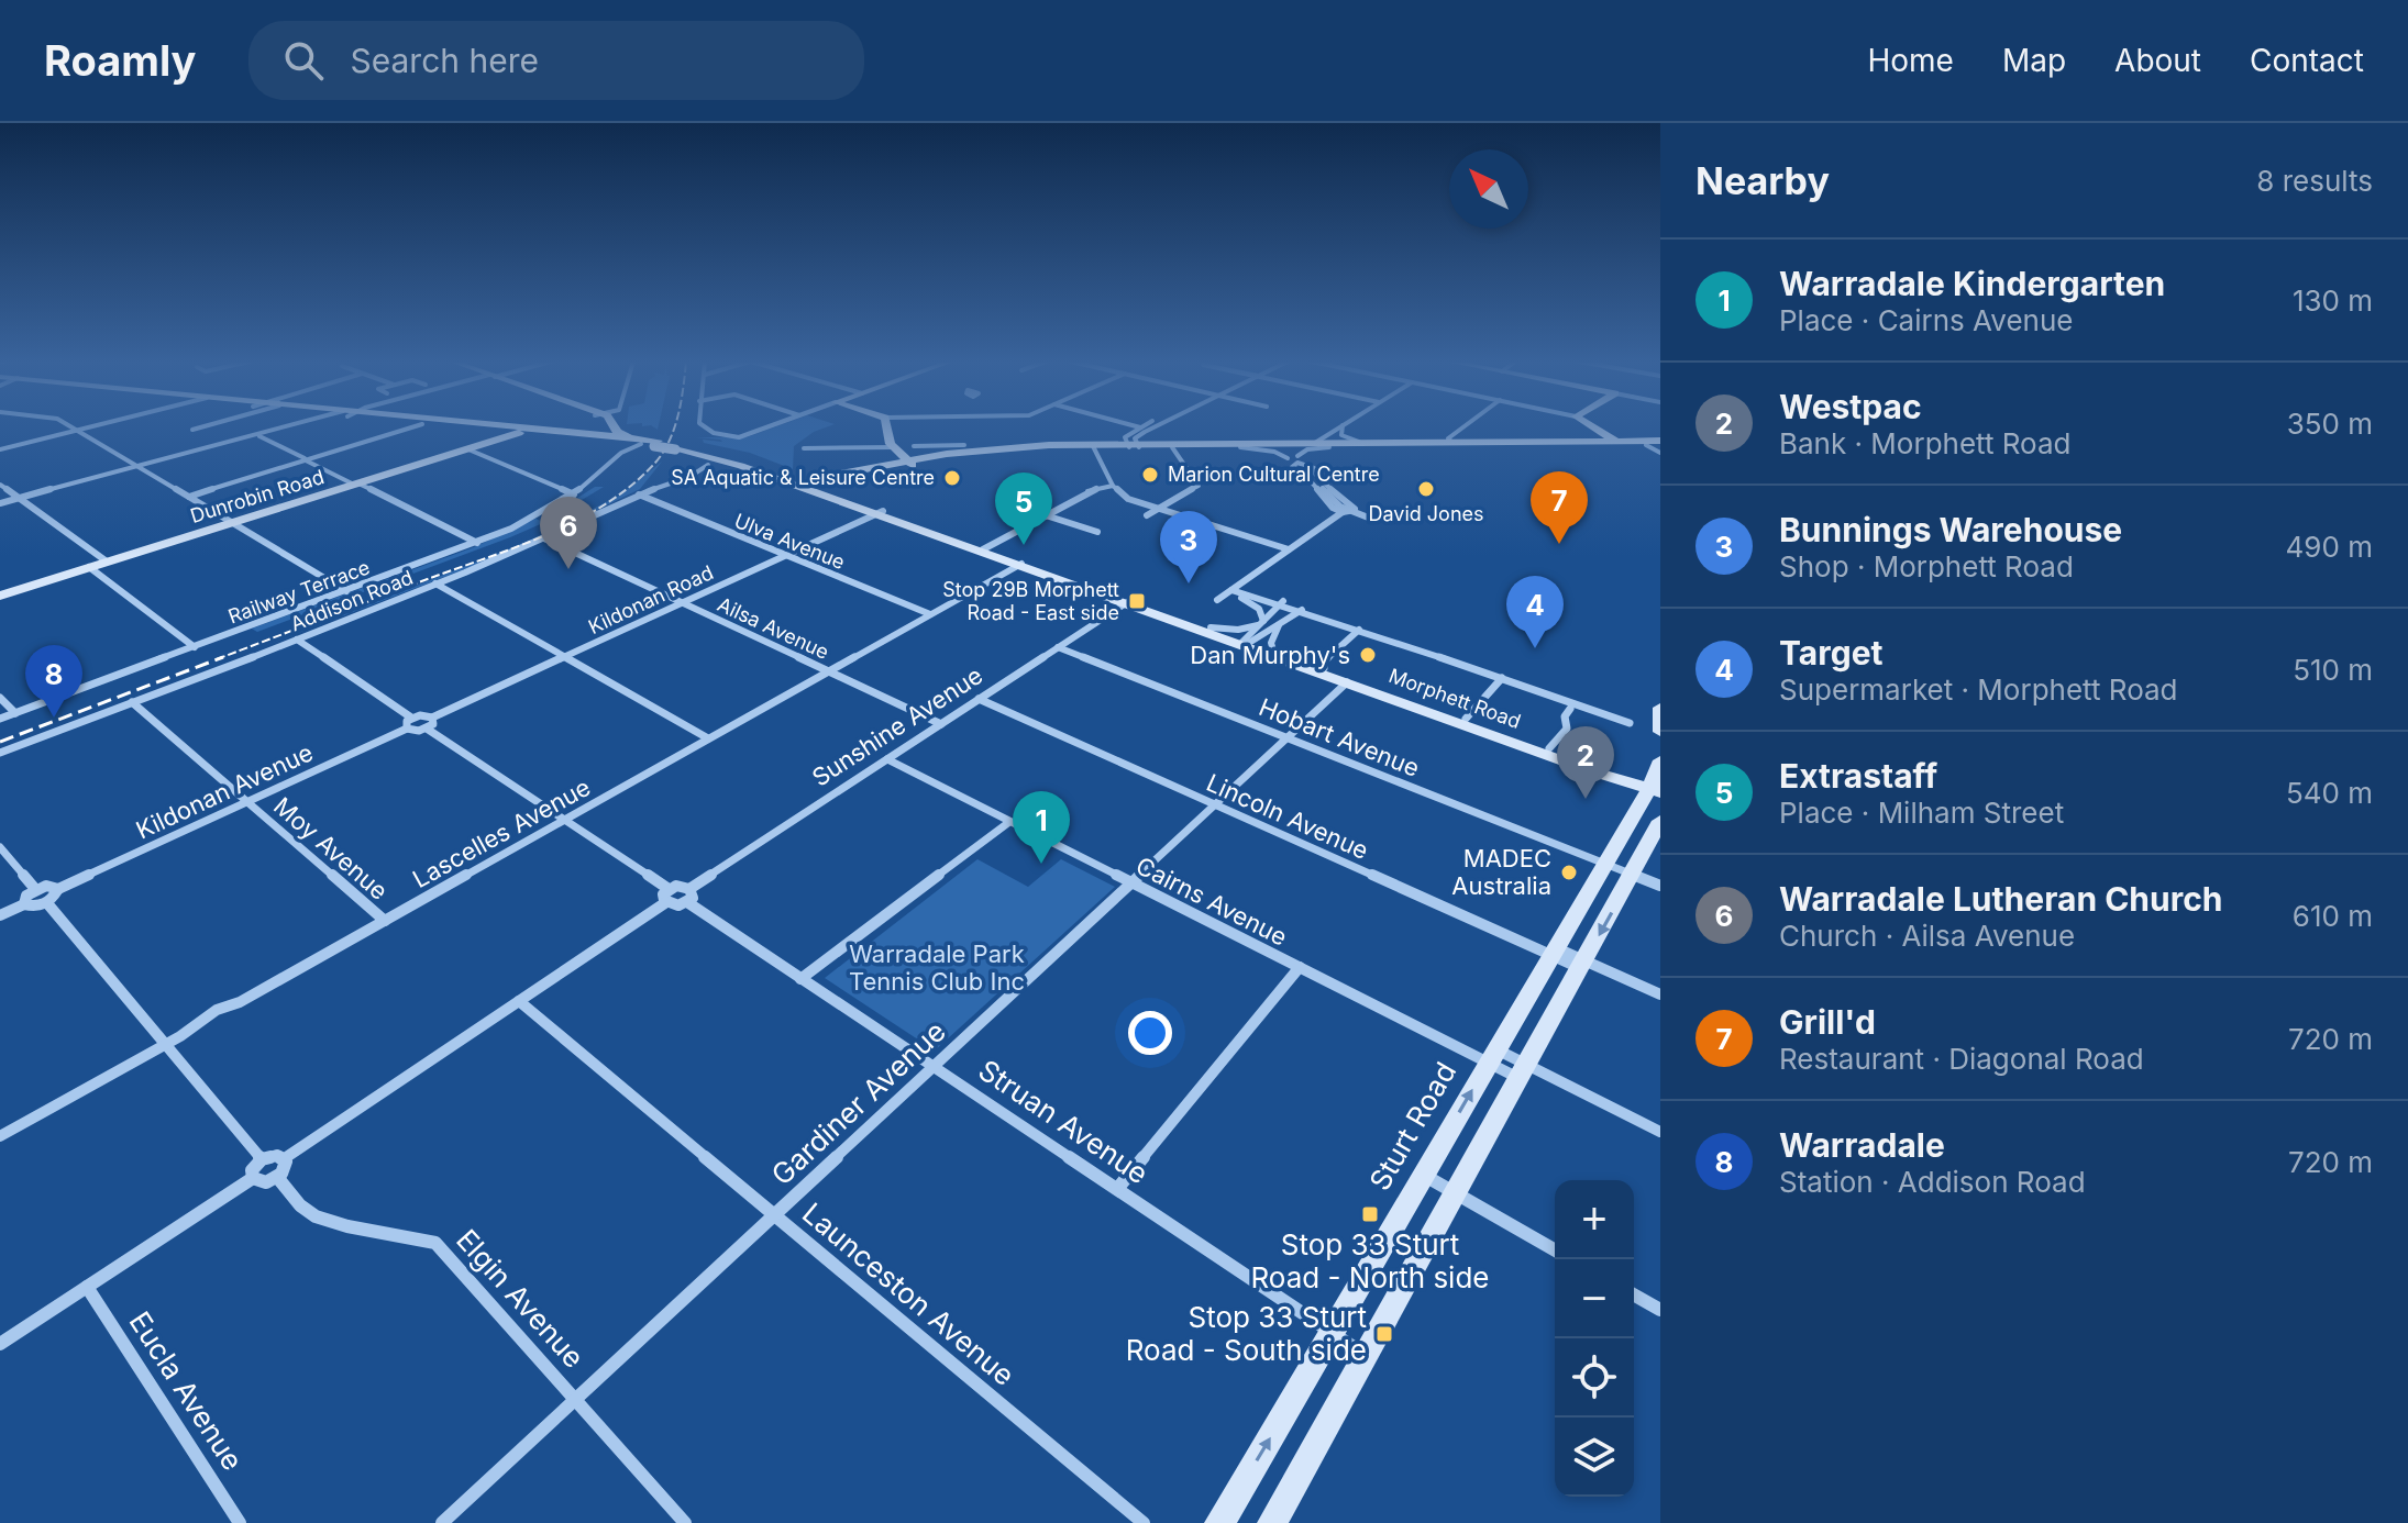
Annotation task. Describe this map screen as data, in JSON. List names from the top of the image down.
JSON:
{
  "streets": {
    "main road": ["Dunrobin Road", "Morphett Road", "Sturt Road"],
    "street": [
      "Ulva Avenue",
      "Railway Terrace",
      "Kildonan Road",
      "Addison Road",
      "Ailsa Avenue",
      "Sunshine Avenue",
      "Hobart Avenue",
      "Kildonan Avenue",
      "Lincoln Avenue",
      "Lascelles Avenue",
      "Moy Avenue",
      "Cairns Avenue",
      "Gardiner Avenue",
      "Struan Avenue",
      "Launceston Avenue",
      "Elgin Avenue",
      "Eucla Avenue"
    ]
  },
  "crossings": [
    ["Ulva Avenue", "Kildonan Road"],
    ["Ulva Avenue", "Addison Road"],
    ["Ulva Avenue", "Lascelles Avenue"],
    ["Kildonan Road", "Ailsa Avenue"],
    ["Kildonan Road", "Morphett Road"],
    ["Addison Road", "Ailsa Avenue"],
    ["Addison Road", "Moy Avenue"],
    ["Ailsa Avenue", "Sunshine Avenue"],
    ["Ailsa Avenue", "Lascelles Avenue"],
    ["Morphett Road", "Sunshine Avenue"],
    ["Morphett Road", "Lascelles Avenue"],
    ["Morphett Road", "Gardiner Avenue"],
    ["Sunshine Avenue", "Hobart Avenue"],
    ["Sunshine Avenue", "Lincoln Avenue"],
    ["Sunshine Avenue", "Cairns Avenue"],
    ["Sunshine Avenue", "Struan Avenue"],
    ["Hobart Avenue", "Gardiner Avenue"],
    ["Hobart Avenue", "Sturt Road"],
    ["Kildonan Avenue", "Moy Avenue"],
    ["Lincoln Avenue", "Gardiner Avenue"],
    ["Lincoln Avenue", "Sturt Road"],
    ["Lascelles Avenue", "Moy Avenue"],
    ["Cairns Avenue", "Gardiner Avenue"],
    ["Cairns Avenue", "Sturt Road"],
    ["Gardiner Avenue", "Struan Avenue"],
    ["Gardiner Avenue", "Launceston Avenue"],
    ["Gardiner Avenue", "Elgin Avenue"],
    ["Struan Avenue", "Sturt Road"]
  ],
  "parks": ["Warradale Park Tennis Club Inc"],
  "places": {
    "other": [
      "Marion Cultural Centre",
      "SA Aquatic & Leisure Centre",
      "David Jones",
      "Dan Murphy's",
      "MADEC Australia"
    ],
    "transit": ["Stop 29B Morphett Road - East side", "Stop 33 Sturt Road - North side", "Stop 33 Sturt Road - South side"]
  },
  "north": "top left",
  "page": {
    "header": "Roamly",
    "search": "Search here",
    "nav": [
      "Home",
      "Map",
      "About",
      "Contact"
    ],
    "heading": ["Nearby", "8 results"],
    "list": [
      {
        "mark": "1",
        "name": "Warradale Kindergarten",
        "note": "Place · Cairns Avenue",
        "value": "130 m"
      },
      {
        "mark": "2",
        "name": "Westpac",
        "note": "Bank · Morphett Road",
        "value": "350 m"
      },
      {
        "mark": "3",
        "name": "Bunnings Warehouse",
        "note": "Shop · Morphett Road",
        "value": "490 m"
      },
      {
        "mark": "4",
        "name": "Target",
        "note": "Supermarket · Morphett Road",
        "value": "510 m"
      },
      {
        "mark": "5",
        "name": "Extrastaff",
        "note": "Place · Milham Street",
        "value": "540 m"
      },
      {
        "mark": "6",
        "name": "Warradale Lutheran Church",
        "note": "Church · Ailsa Avenue",
        "value": "610 m"
      },
      {
        "mark": "7",
        "name": "Grill'd",
        "note": "Restaurant · Diagonal Road",
        "value": "720 m"
      },
      {
        "mark": "8",
        "name": "Warradale",
        "note": "Station · Addison Road",
        "value": "720 m"
      }
    ],
    "pins": [
      "7",
      "5",
      "6",
      "3",
      "4",
      "8",
      "2",
      "1"
    ],
    "map_buttons": ["+", "−"]
  }
}
